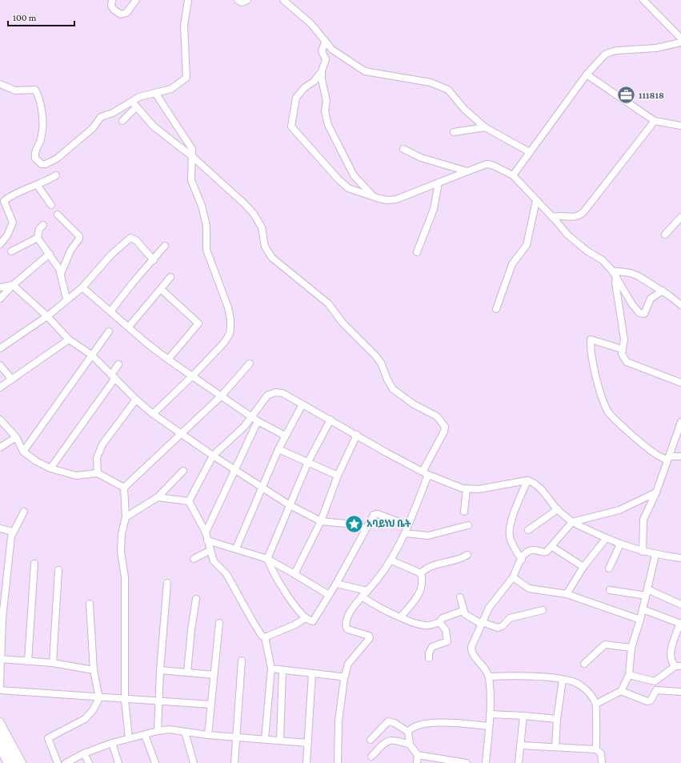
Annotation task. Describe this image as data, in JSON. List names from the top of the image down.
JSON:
{
  "places": {
    "office": ["111818"],
    "place": ["አባይነህ ቤት"]
  },
  "scale_bar": "100 m"
}
